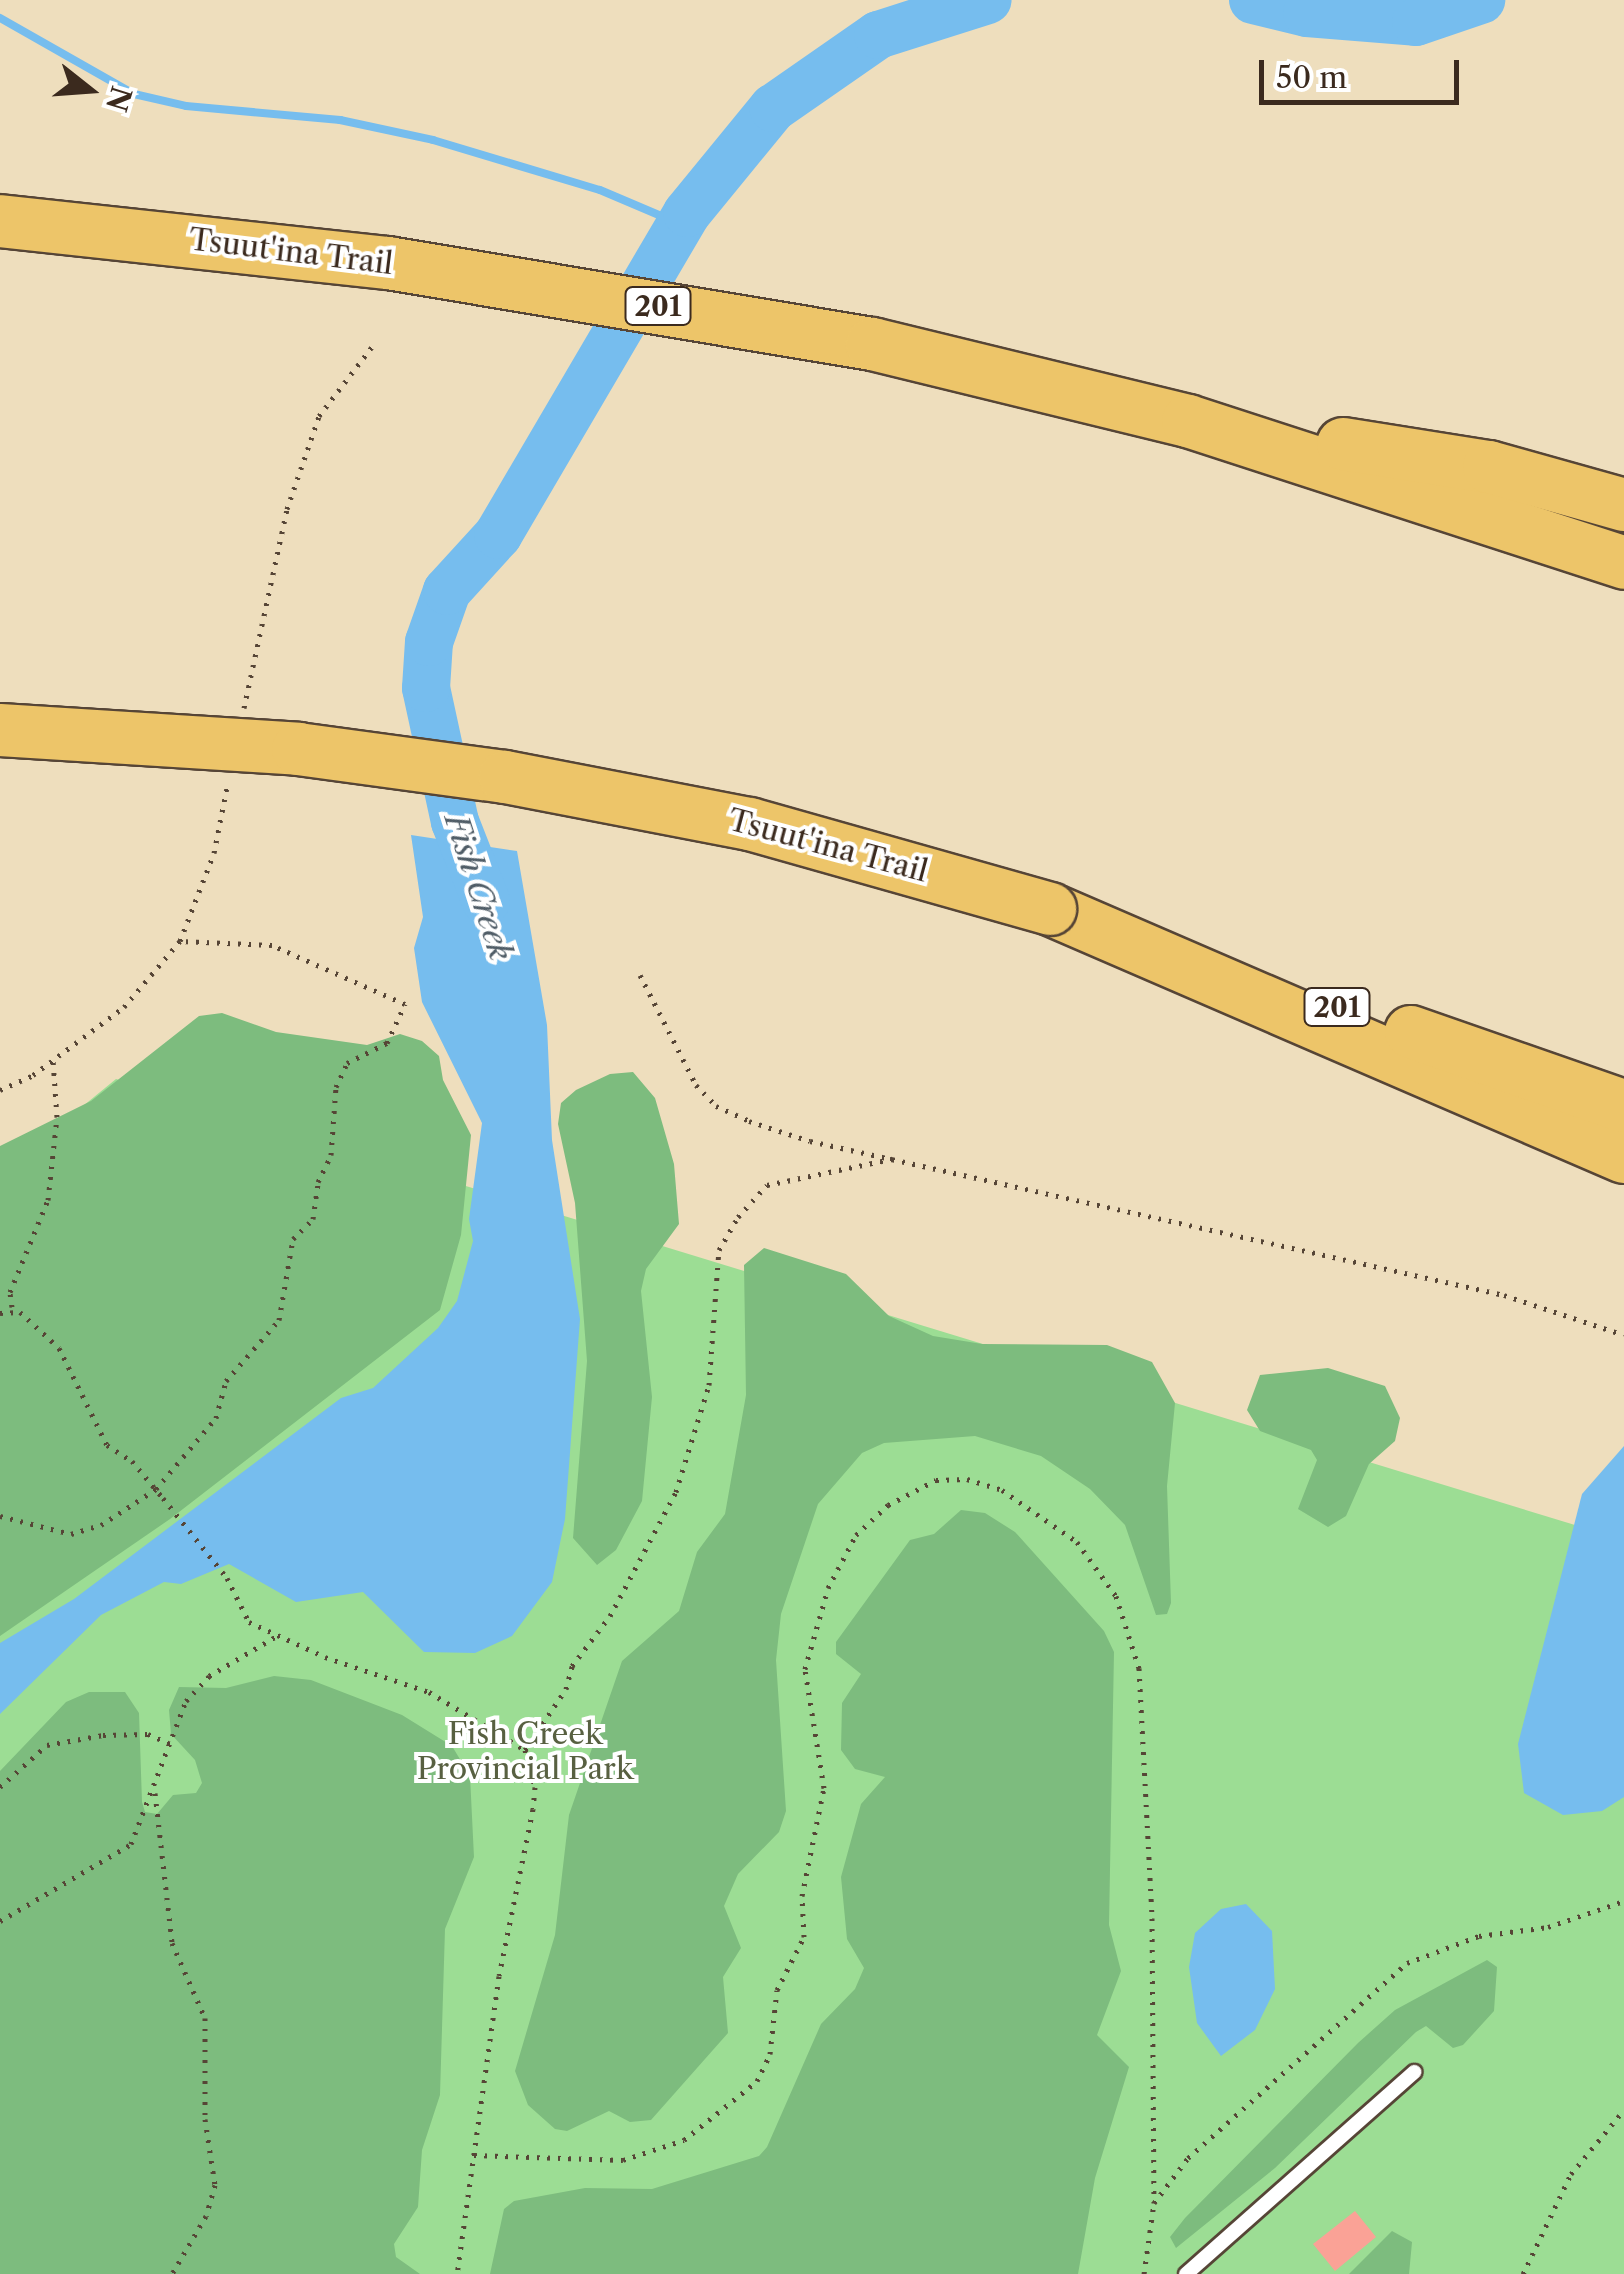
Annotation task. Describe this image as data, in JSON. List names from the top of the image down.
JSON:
{
  "streets": {
    "highway": ["Tsuut'ina Trail", "201"]
  },
  "water": ["Fish Creek"],
  "parks": ["Fish Creek Provincial Park"],
  "scale_bar": "50 m",
  "north": "right"
}
